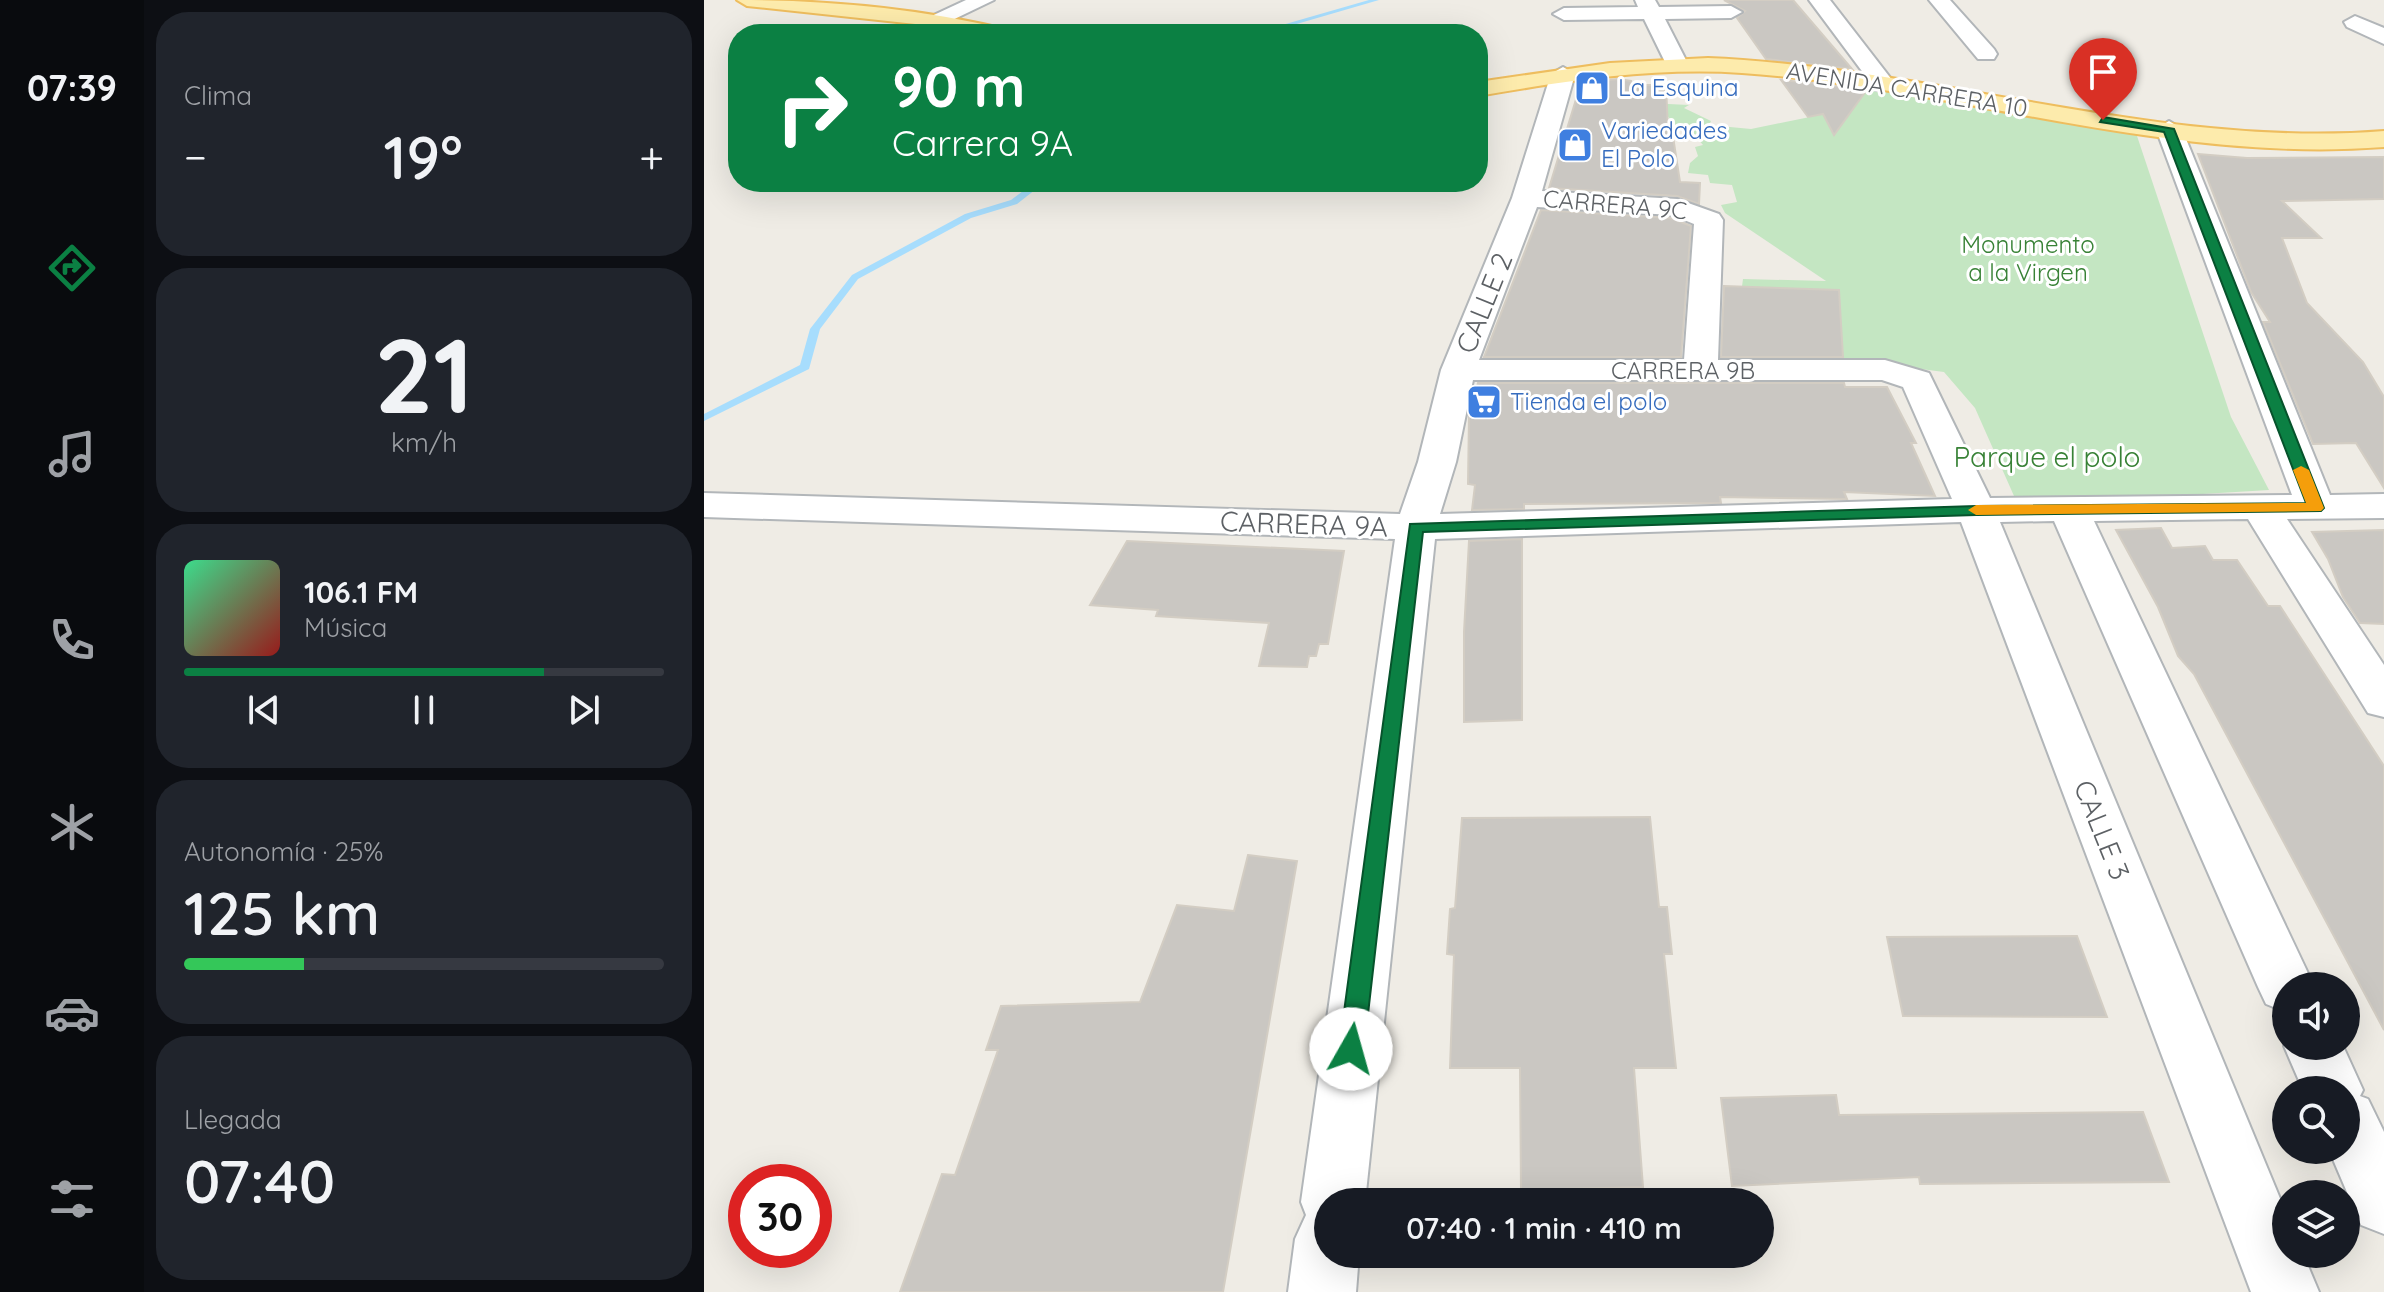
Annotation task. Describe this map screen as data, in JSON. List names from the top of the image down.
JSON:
{
  "streets": {
    "main road": ["AVENIDA CARRERA 10"],
    "street": [
      "CARRERA 9C",
      "CALLE 2",
      "CARRERA 9B",
      "CARRERA 9A",
      "CALLE 3"
    ]
  },
  "crossings": [
    ["AVENIDA CARRERA 10", "CALLE 2"],
    ["CARRERA 9C", "CALLE 2"],
    ["CARRERA 9C", "CARRERA 9B"],
    ["CALLE 2", "CARRERA 9B"],
    ["CALLE 2", "CARRERA 9A"],
    ["CARRERA 9B", "CALLE 3"],
    ["CARRERA 9A", "CALLE 3"]
  ],
  "parks": ["Monumento a la Virgen", "Parque el polo"],
  "places": {
    "shop": ["La Esquina", "Variedades El Polo"],
    "supermarket": ["Tienda el polo"]
  },
  "page": {
    "tabs": "07:39",
    "tile": [
      "Clima",
      ["21", "km/h"],
      ["Autonomía · 25%", "125 km"],
      ["Llegada", "07:40"]
    ],
    "turn": ["90 m", "Carrera 9A"],
    "heat": ["−", "19°", "+"],
    "song": ["106.1 FM", "Música"],
    "limit": "30",
    "trip": "07:40 · 1 min · 410 m"
  }
}
